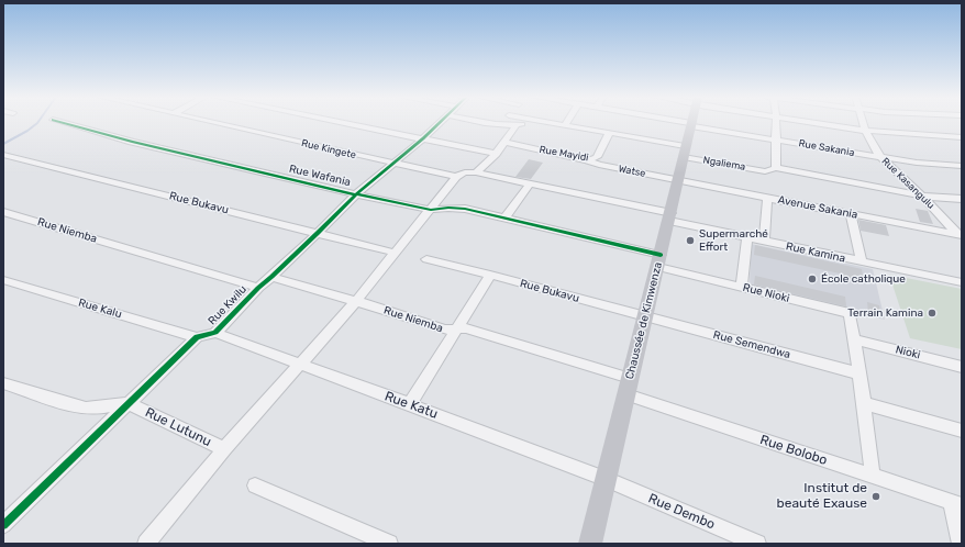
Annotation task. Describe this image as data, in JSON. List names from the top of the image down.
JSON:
{
  "streets": {
    "street": [
      "Rue Sakania",
      "Rue Kingete",
      "Rue Mayidi",
      "Ngaliema",
      "Watse",
      "Rue Wafania",
      "Rue Kasangulu",
      "Rue Bukavu",
      "Avenue Sakania",
      "Rue Niemba",
      "Rue Kamina",
      "Rue Nioki",
      "Rue Kwilu",
      "Rue Kalu",
      "Chaussée de Kimwenza",
      "Rue Semendwa",
      "Nioki",
      "Rue Katu",
      "Rue Lutunu",
      "Rue Bolobo",
      "Rue Dembo"
    ]
  },
  "crossings": [
    ["Rue Sakania", "Rue Kasangulu"],
    ["Rue Sakania", "Chaussée de Kimwenza"],
    ["Rue Kingete", "Rue Kwilu"],
    ["Rue Mayidi", "Ngaliema"],
    ["Rue Mayidi", "Watse"],
    ["Ngaliema", "Chaussée de Kimwenza"],
    ["Watse", "Avenue Sakania"],
    ["Watse", "Chaussée de Kimwenza"],
    ["Rue Wafania", "Rue Nioki"],
    ["Rue Wafania", "Rue Kwilu"],
    ["Rue Wafania", "Chaussée de Kimwenza"],
    ["Rue Kasangulu", "Avenue Sakania"],
    ["Rue Bukavu", "Rue Kwilu"],
    ["Rue Bukavu", "Chaussée de Kimwenza"],
    ["Rue Bukavu", "Rue Semendwa"],
    ["Avenue Sakania", "Chaussée de Kimwenza"],
    ["Rue Niemba", "Rue Kwilu"],
    ["Rue Niemba", "Chaussée de Kimwenza"],
    ["Rue Kamina", "Chaussée de Kimwenza"],
    ["Rue Nioki", "Chaussée de Kimwenza"],
    ["Rue Nioki", "Nioki"],
    ["Rue Kwilu", "Rue Kalu"],
    ["Rue Kwilu", "Rue Katu"],
    ["Chaussée de Kimwenza", "Rue Semendwa"],
    ["Chaussée de Kimwenza", "Rue Katu"],
    ["Chaussée de Kimwenza", "Rue Bolobo"],
    ["Chaussée de Kimwenza", "Rue Dembo"],
    ["Rue Katu", "Rue Dembo"]
  ],
  "places": [
    "Supermarché Effort",
    "École catholique",
    "Terrain Kamina",
    "Institut de beauté Exause"
  ]
}
